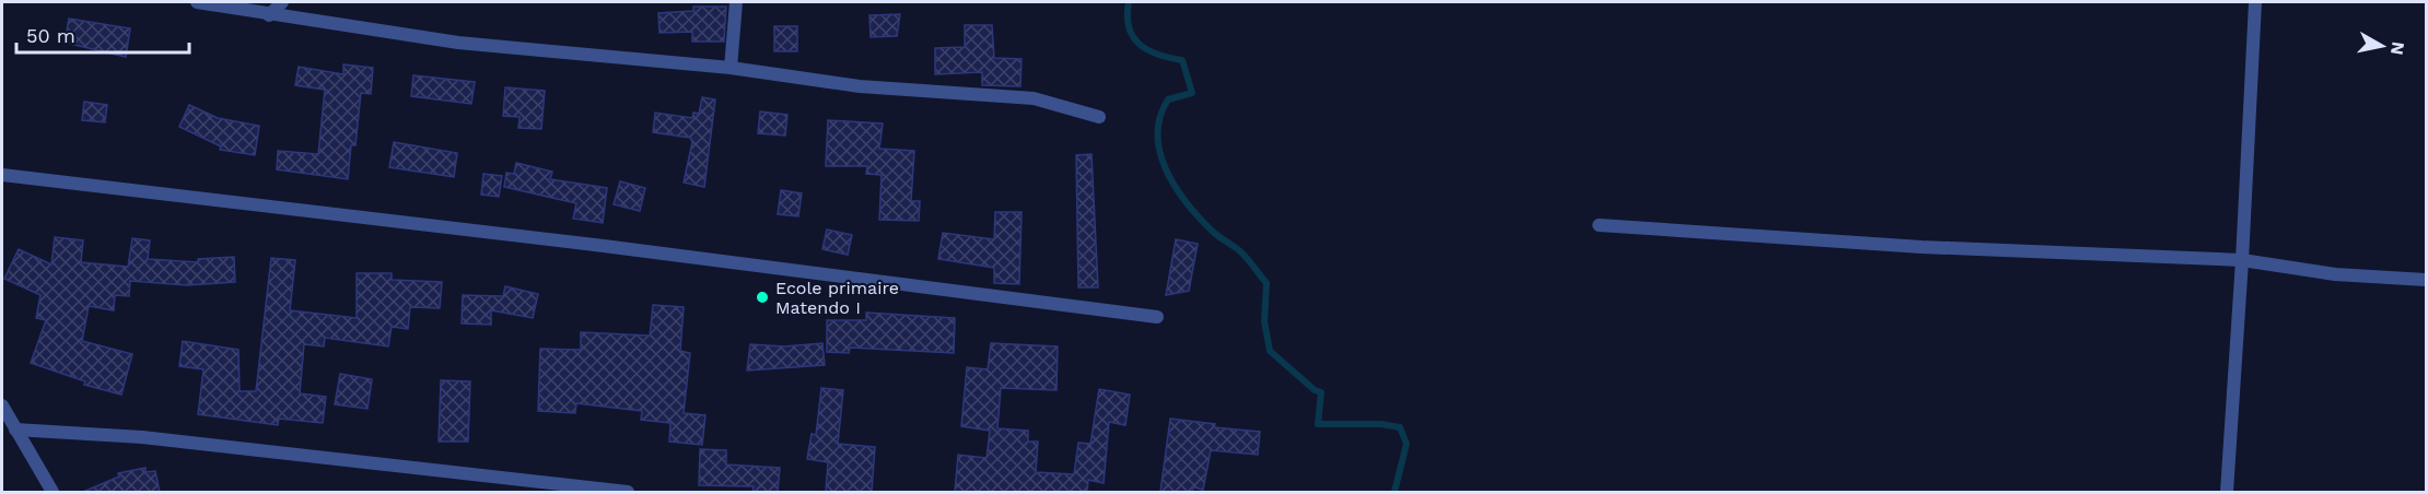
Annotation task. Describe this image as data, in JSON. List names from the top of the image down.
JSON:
{
  "places": ["Ecole primaire Matendo I"],
  "scale_bar": "50 m",
  "north": "right"
}
